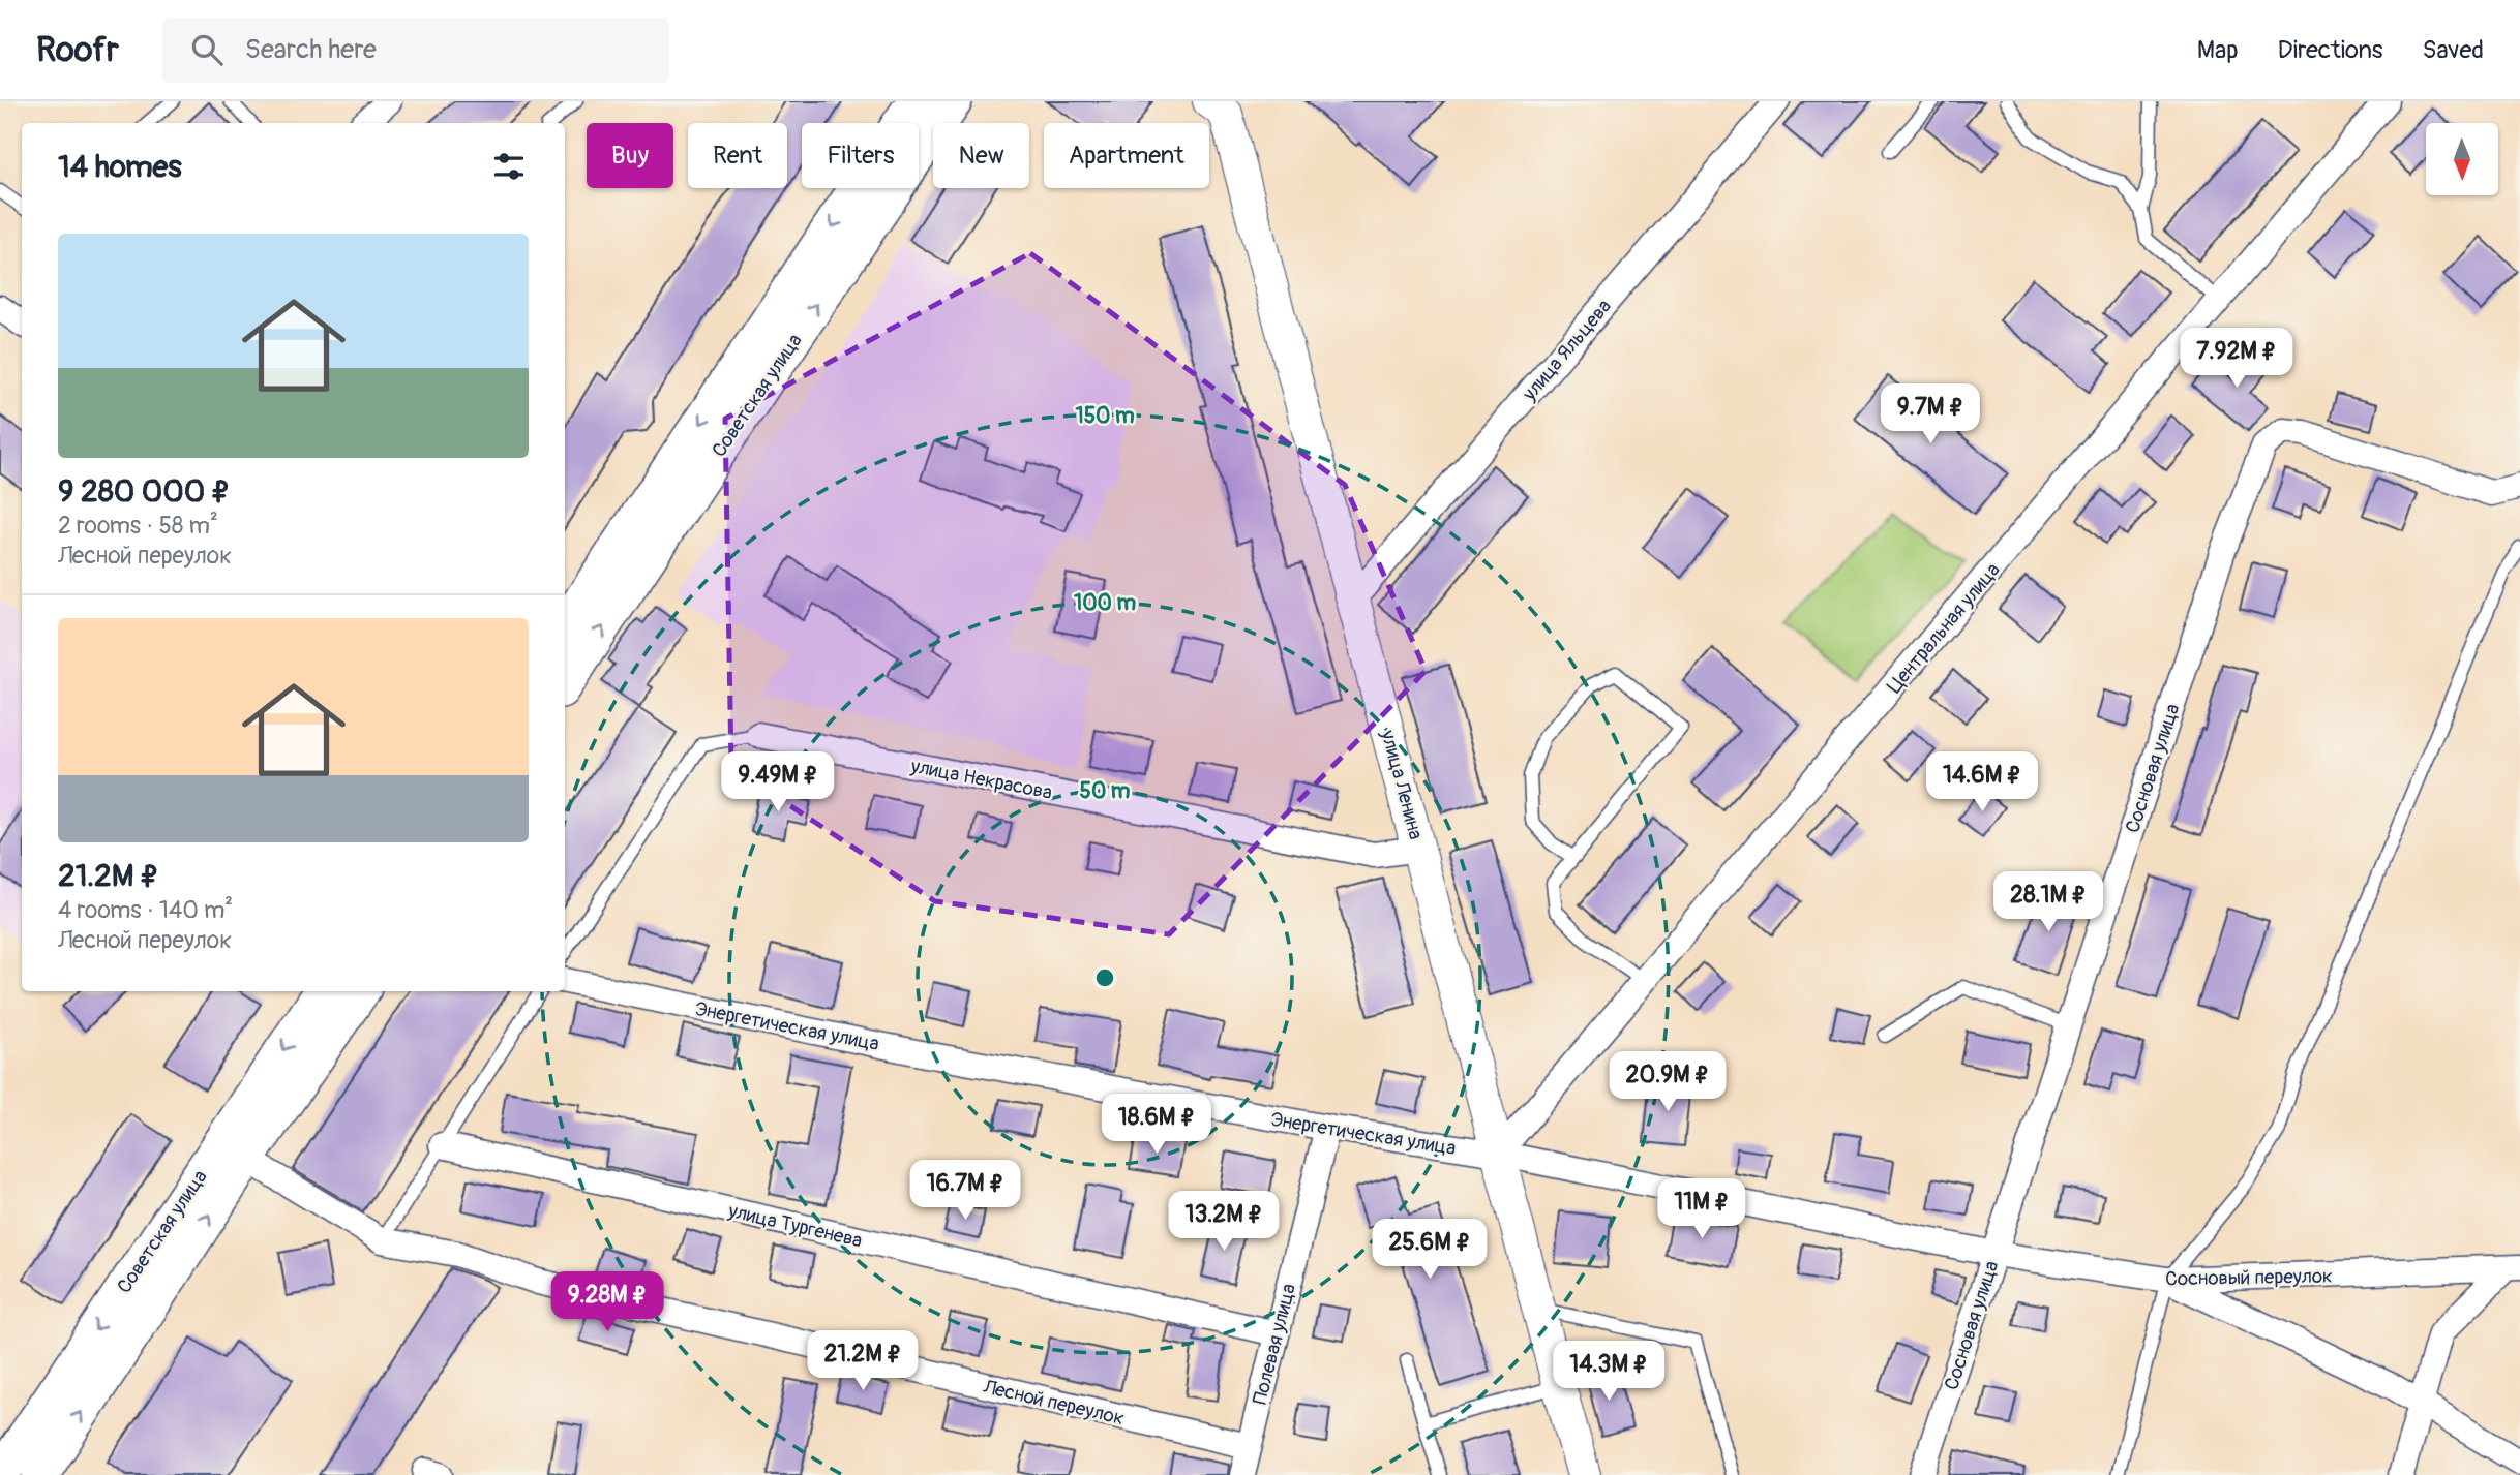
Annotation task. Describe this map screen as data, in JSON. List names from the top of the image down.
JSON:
{
  "streets": {
    "main road": ["Советская улица"],
    "street": [
      "улица Яльцева",
      "Центральная улица",
      "Сосновая улица",
      "улица Некрасова",
      "улица Ленина",
      "Энергетическая улица",
      "улица Тургенева",
      "Сосновый переулок",
      "Полевая улица",
      "Лесной переулок"
    ]
  },
  "crossings": [
    ["улица Яльцева", "улица Ленина"],
    ["Советская улица", "Лесной переулок"],
    ["Центральная улица", "улица Ленина"],
    ["Центральная улица", "Энергетическая улица"],
    ["Сосновая улица", "Энергетическая улица"],
    ["Сосновая улица", "Сосновый переулок"],
    ["улица Некрасова", "улица Ленина"],
    ["улица Ленина", "Энергетическая улица"],
    ["Энергетическая улица", "Сосновый переулок"],
    ["Энергетическая улица", "Полевая улица"],
    ["улица Тургенева", "Полевая улица"],
    ["Полевая улица", "Лесной переулок"]
  ],
  "north": "bottom",
  "page": {
    "header": "Roofr",
    "search": "Search here",
    "nav": ["Map", "Directions", "Saved"],
    "chip": [
      "Buy",
      "Rent",
      "Filters",
      "New",
      "Apartment"
    ],
    "heading": "14 homes",
    "list": [
      {
        "name": "9 280 000 ₽",
        "note": "2 rooms · 58 m² · Лесной переулок"
      },
      {
        "name": "21.2M ₽",
        "note": "4 rooms · 140 m² · Лесной переулок"
      }
    ],
    "price": [
      "7.92M ₽",
      "9.7M ₽",
      "9.49M ₽",
      "14.6M ₽",
      "28.1M ₽",
      "20.9M ₽",
      "18.6M ₽",
      "16.7M ₽",
      "11M ₽",
      "13.2M ₽",
      "25.6M ₽",
      "9.28M ₽",
      "21.2M ₽",
      "14.3M ₽"
    ]
  },
  "rings": ["150 m", "100 m", "50 m"]
}
